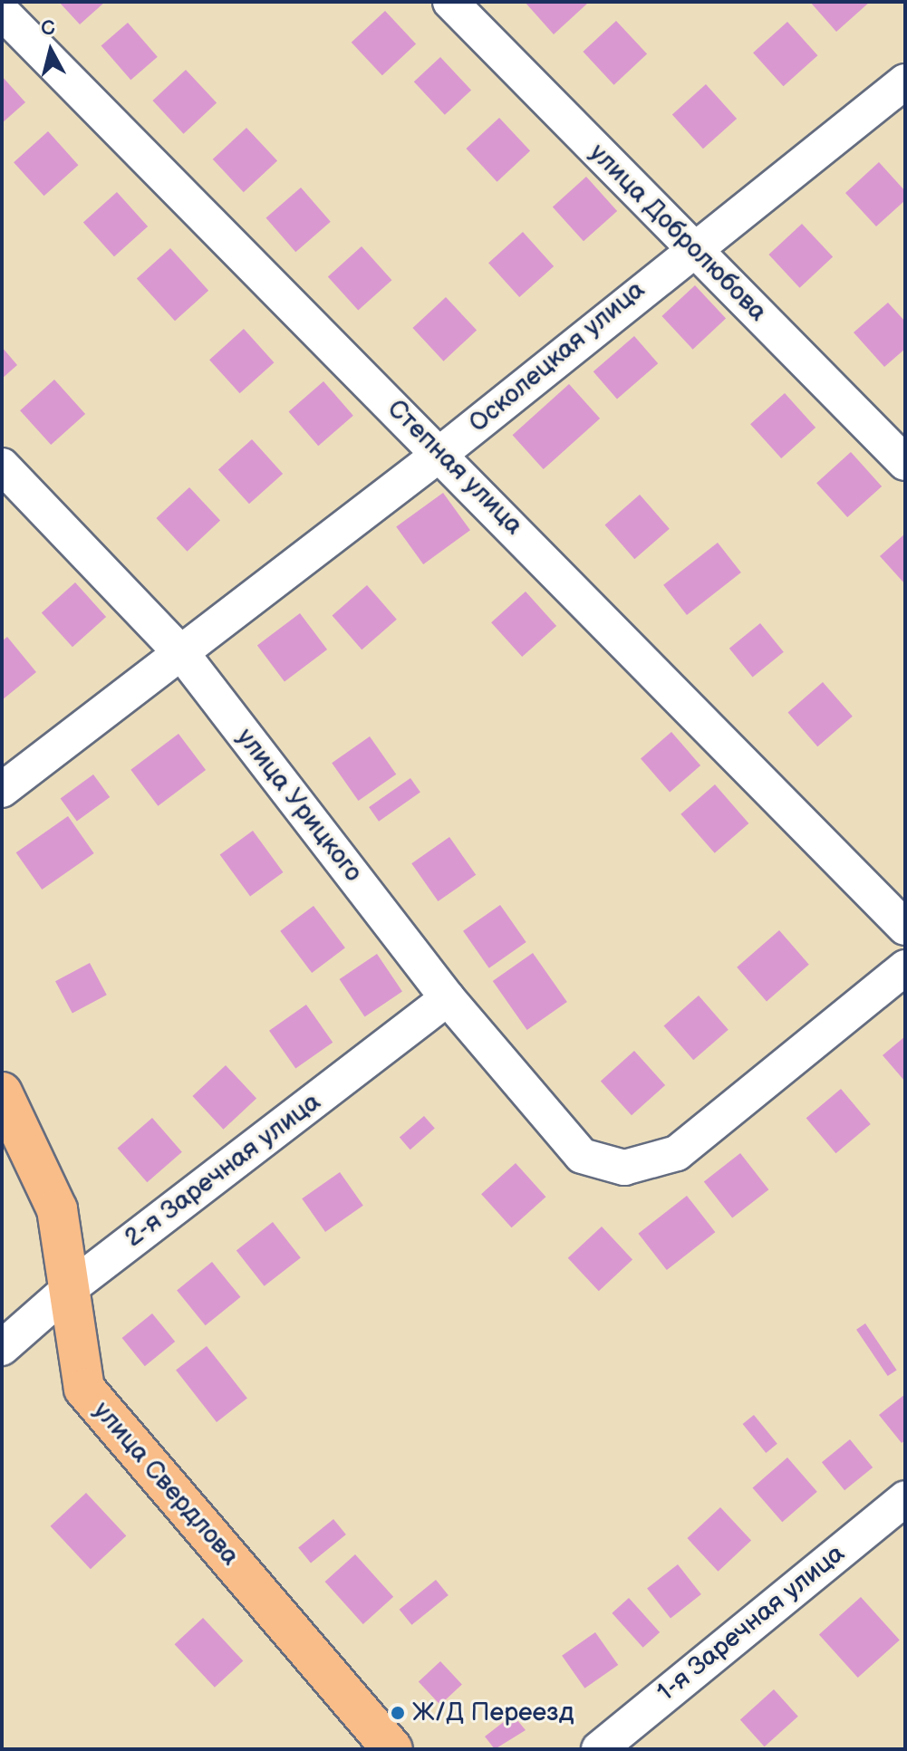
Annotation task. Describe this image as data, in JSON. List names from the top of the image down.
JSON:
{
  "streets": {
    "main road": ["улица Свердлова"],
    "street": [
      "улица Добролюбова",
      "Осколецкая улица",
      "Степная улица",
      "улица Урицкого",
      "2-я Заречная улица",
      "1-я Заречная улица"
    ]
  },
  "crossings": [
    ["улица Добролюбова", "Осколецкая улица"],
    ["Осколецкая улица", "Степная улица"],
    ["Осколецкая улица", "улица Урицкого"],
    ["улица Урицкого", "2-я Заречная улица"],
    ["2-я Заречная улица", "улица Свердлова"]
  ],
  "places": ["Ж/Д Переезд"],
  "north": "top"
}
